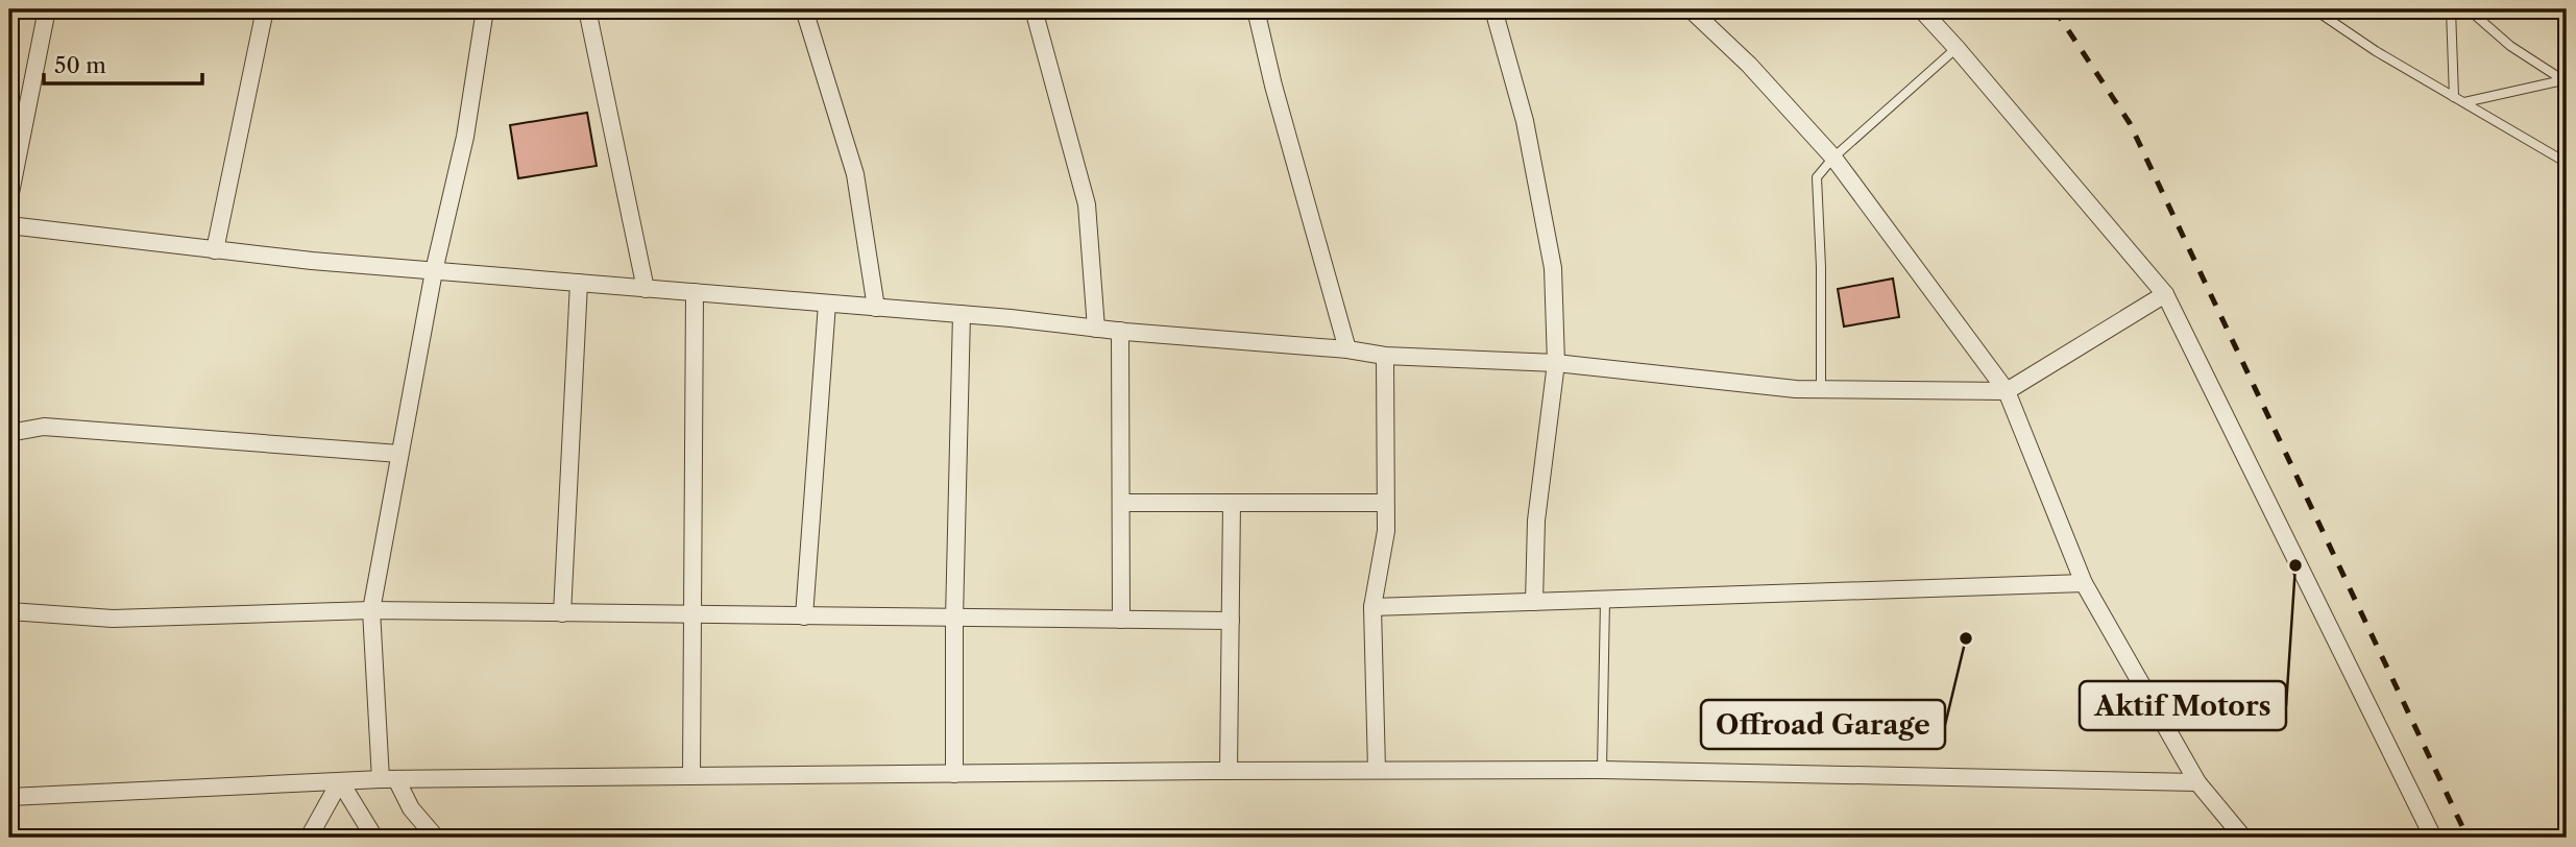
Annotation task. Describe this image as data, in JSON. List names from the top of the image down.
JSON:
{
  "places": ["Aktif Motors", "Offroad Garage"],
  "scale_bar": "50 m"
}
